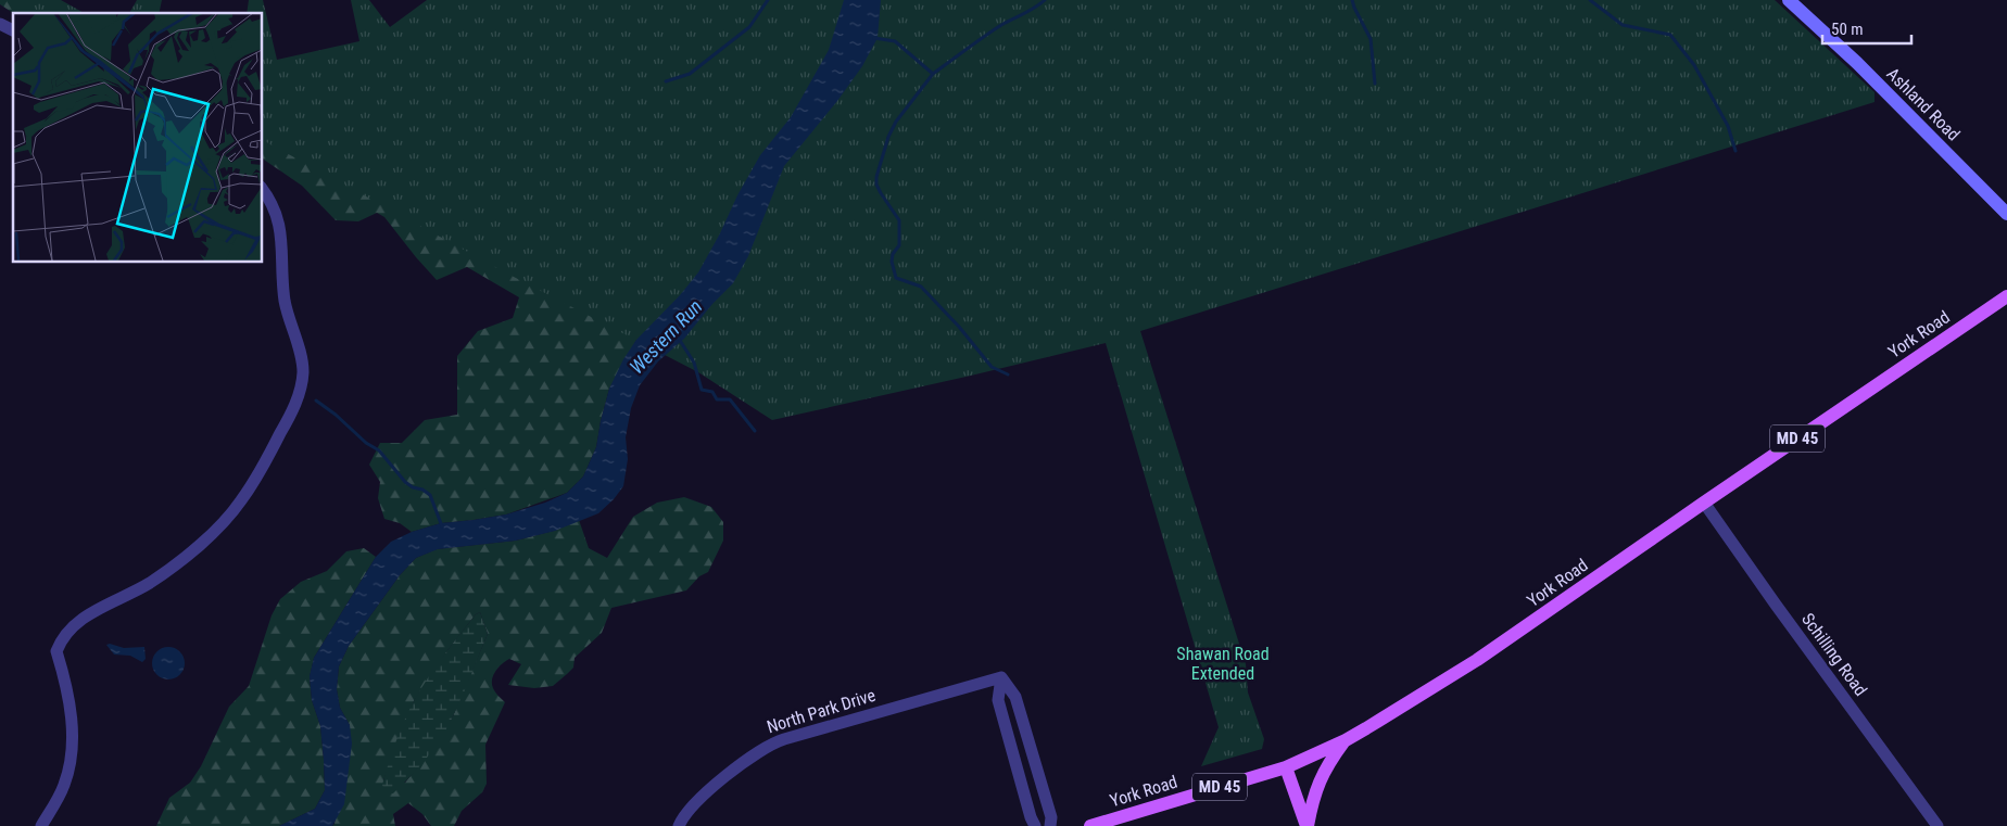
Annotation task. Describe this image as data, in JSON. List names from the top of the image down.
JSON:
{
  "streets": {
    "main road": ["Ashland Road", "York Road", "MD 45"],
    "street": ["Schilling Road", "North Park Drive"]
  },
  "crossings": [
    ["York Road", "Schilling Road"]
  ],
  "water": ["Western Run"],
  "parks": ["Shawan Road Extended"],
  "scale_bar": "50 m"
}
